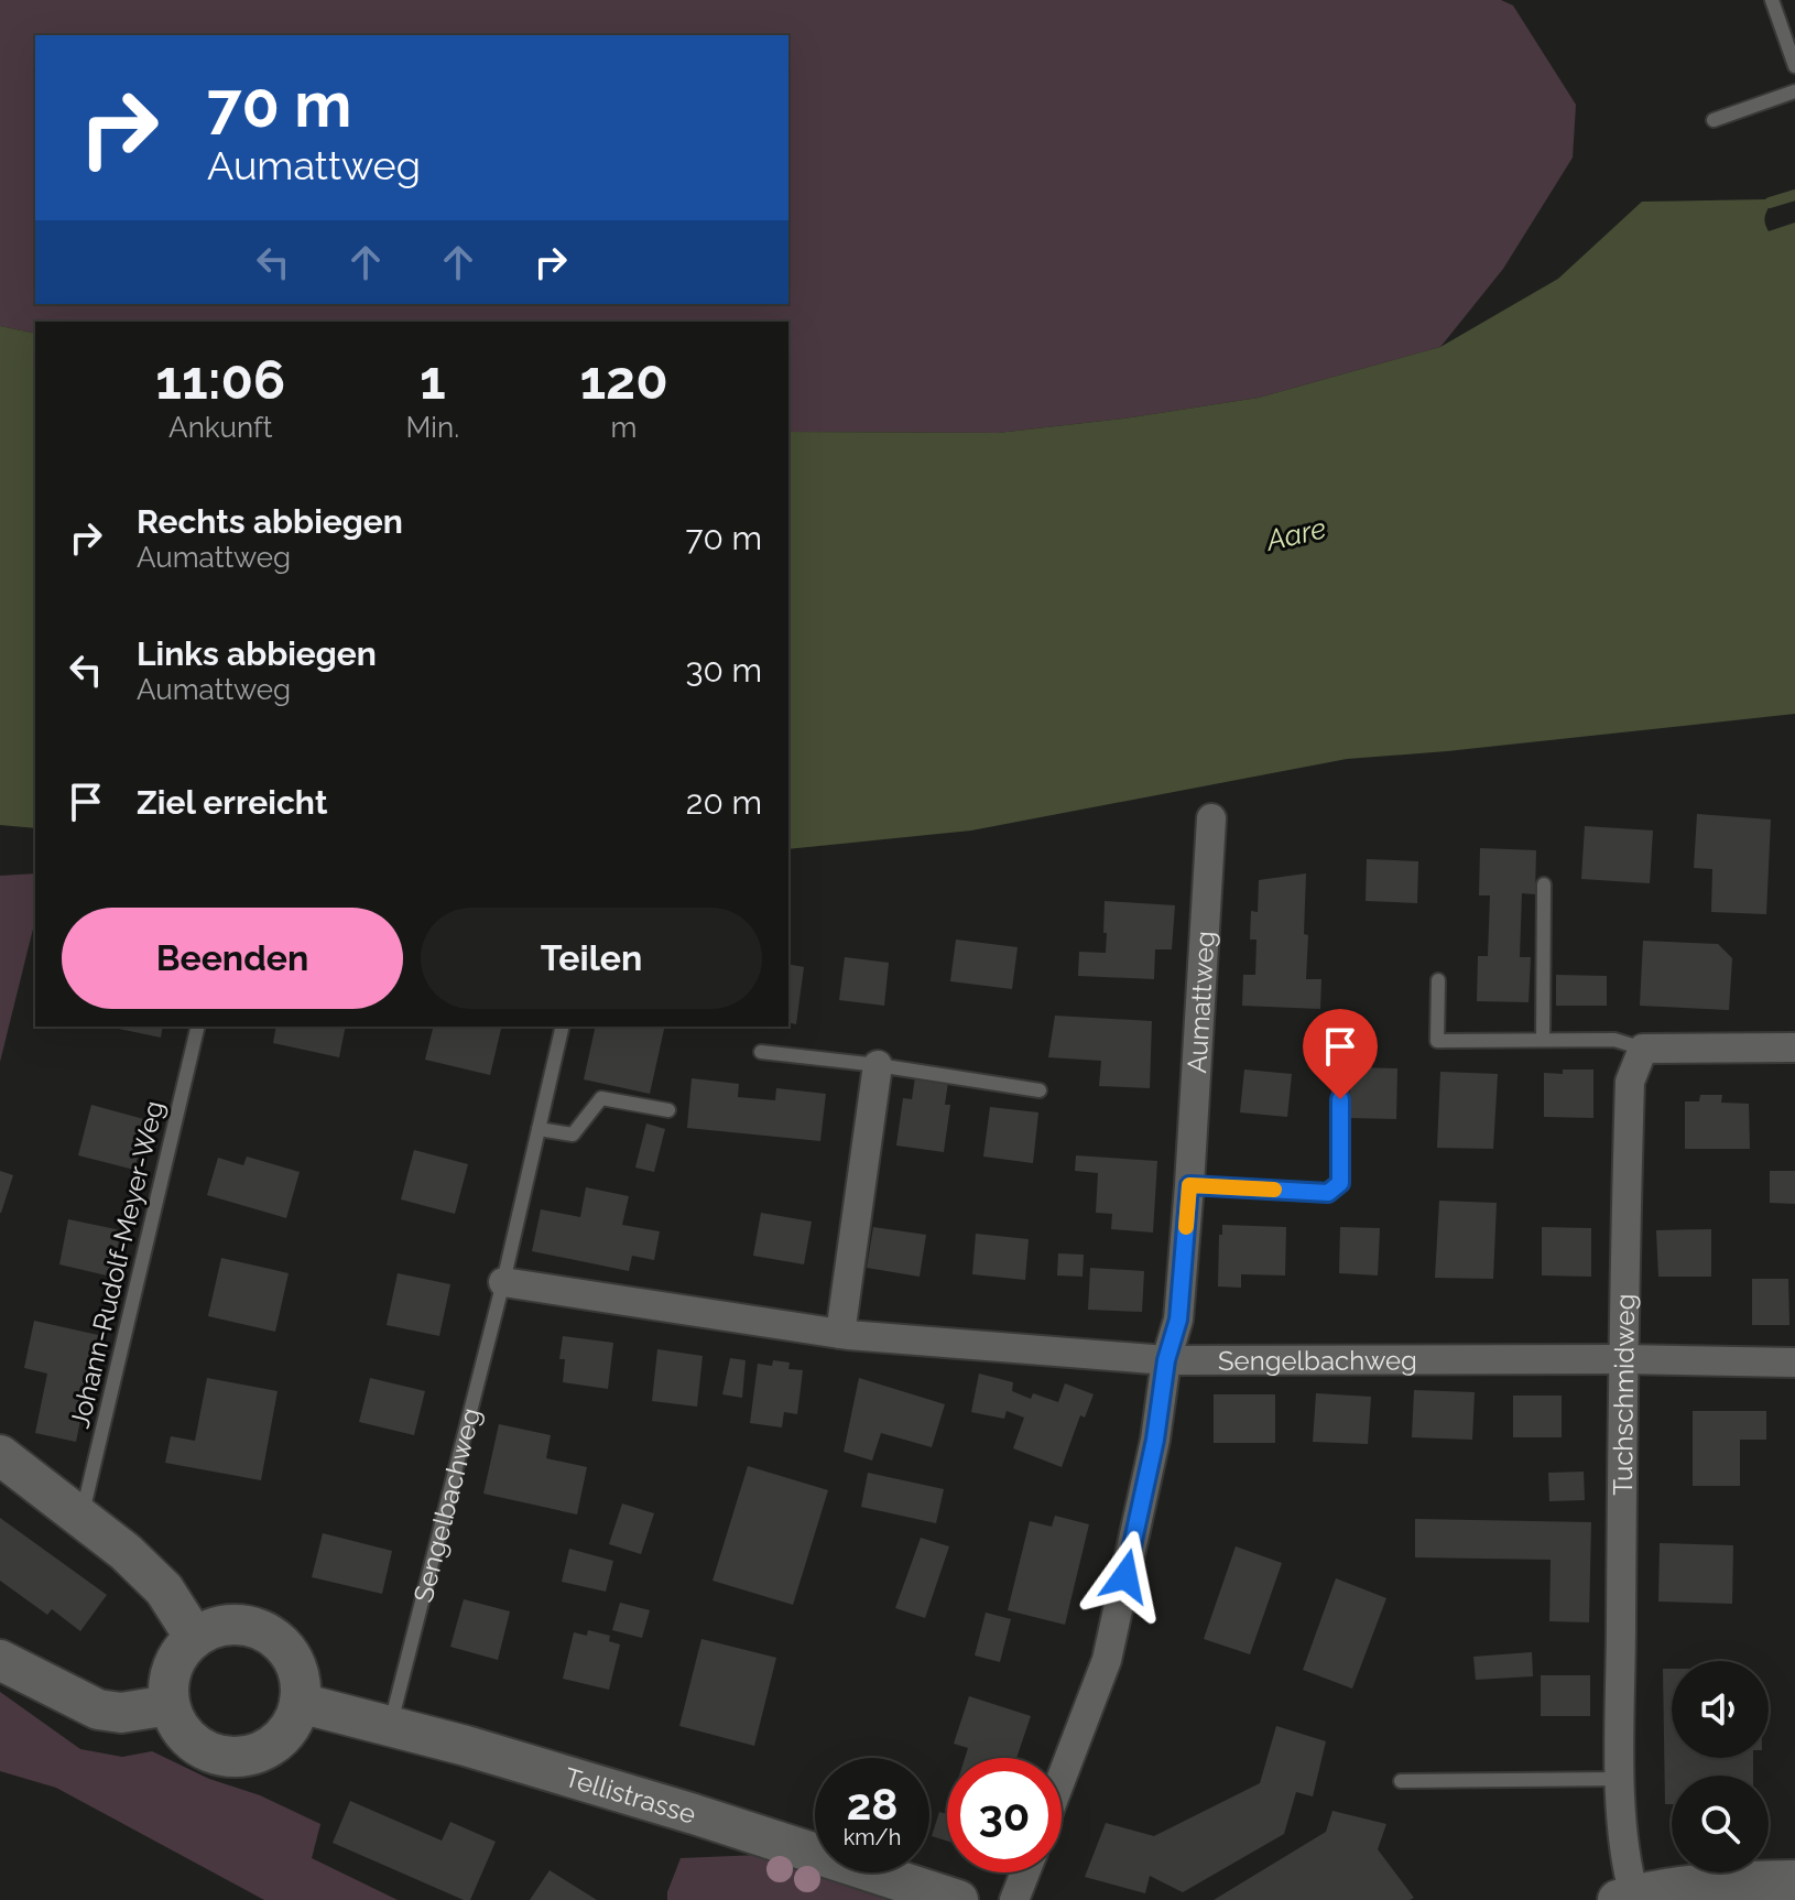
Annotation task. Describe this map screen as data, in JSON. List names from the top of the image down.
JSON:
{
  "streets": {
    "main road": ["Tellistrasse"],
    "street": ["Aumattweg", "Sengelbachweg", "Tuchschmidweg"],
    "lane": ["Johann-Rudolf-Meyer-Weg"]
  },
  "crossings": [
    ["Aumattweg", "Sengelbachweg"],
    ["Sengelbachweg", "Tuchschmidweg"],
    ["Sengelbachweg", "Tellistrasse"]
  ],
  "water": ["Aare"],
  "page": {
    "turn": ["70 m", "Aumattweg"],
    "eta": [
      "11:06",
      "Ankunft",
      "1",
      "Min.",
      "120",
      "m"
    ],
    "list": [
      {
        "name": "Rechts abbiegen",
        "note": "Aumattweg",
        "value": "70 m"
      },
      {
        "name": "Links abbiegen",
        "note": "Aumattweg",
        "value": "30 m"
      },
      {
        "name": "Ziel erreicht",
        "value": "20 m"
      }
    ],
    "buttons": ["Beenden", "Teilen"],
    "speed": "28 km/h",
    "limit": "30"
  }
}
